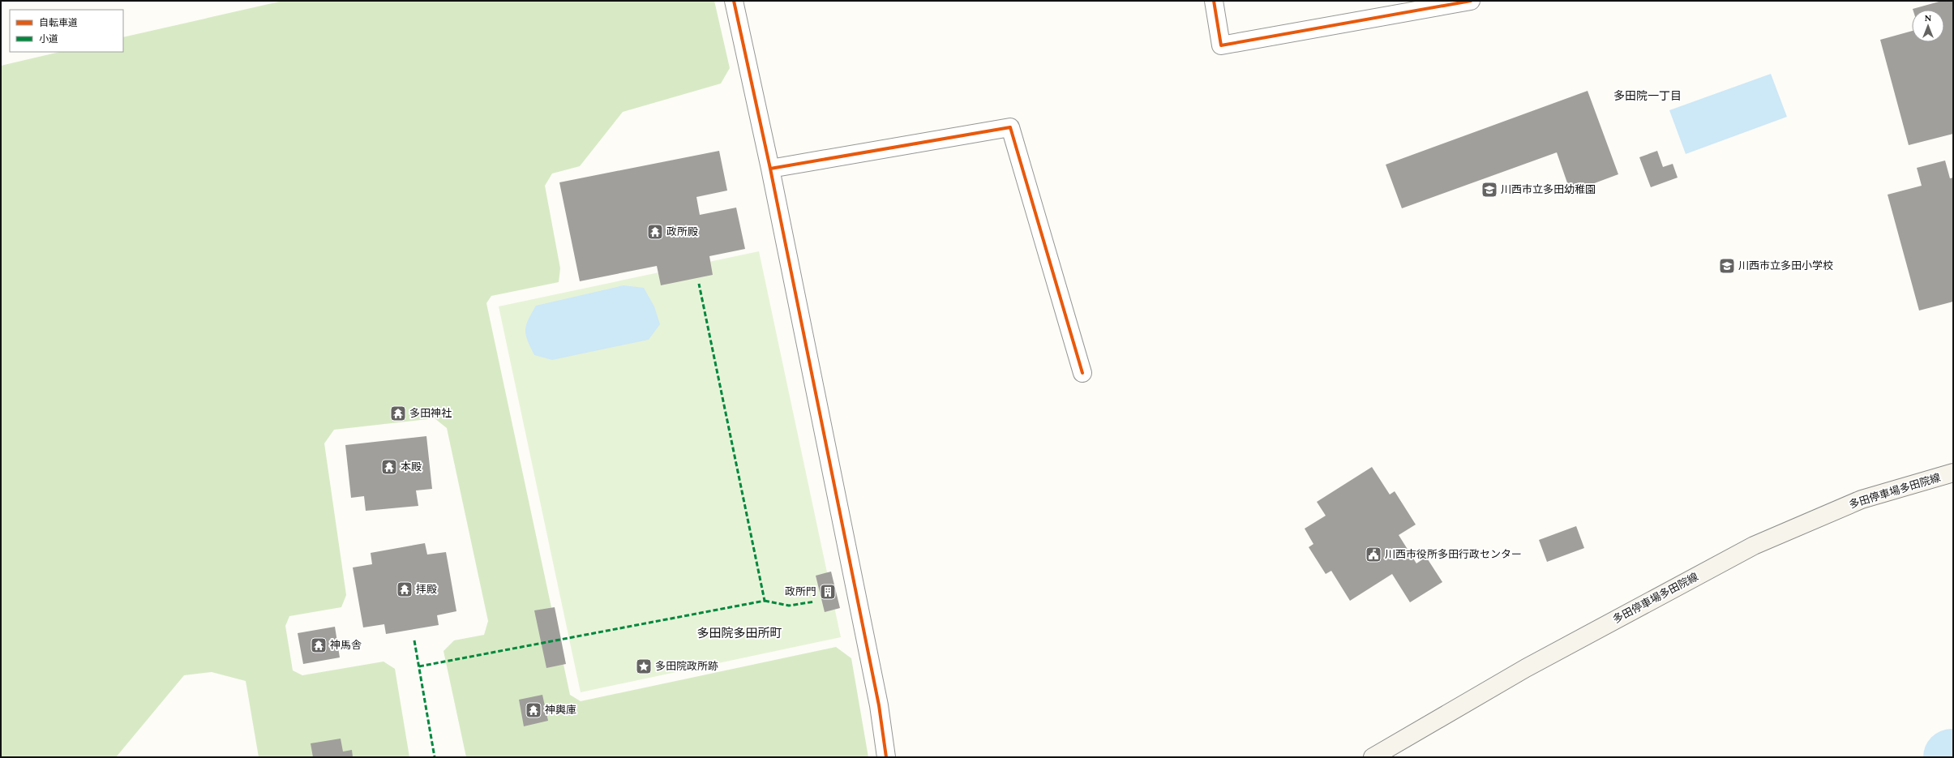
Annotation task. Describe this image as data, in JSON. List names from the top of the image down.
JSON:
{
  "streets": {
    "main road": ["多田停車場多田院線"]
  },
  "districts": ["多田院一丁目", "多田院多田所町"],
  "places": {
    "school or university": ["川西市立多田幼稚園", "川西市立多田小学校"],
    "temple": [
      "政所殿",
      "多田神社",
      "本殿",
      "拝殿",
      "神馬舎",
      "神輿庫"
    ],
    "public building": ["川西市役所多田行政センター"],
    "building": ["政所門"],
    "place": ["多田院政所跡"]
  },
  "legend": ["自転車道", "小道"],
  "north": "top"
}
